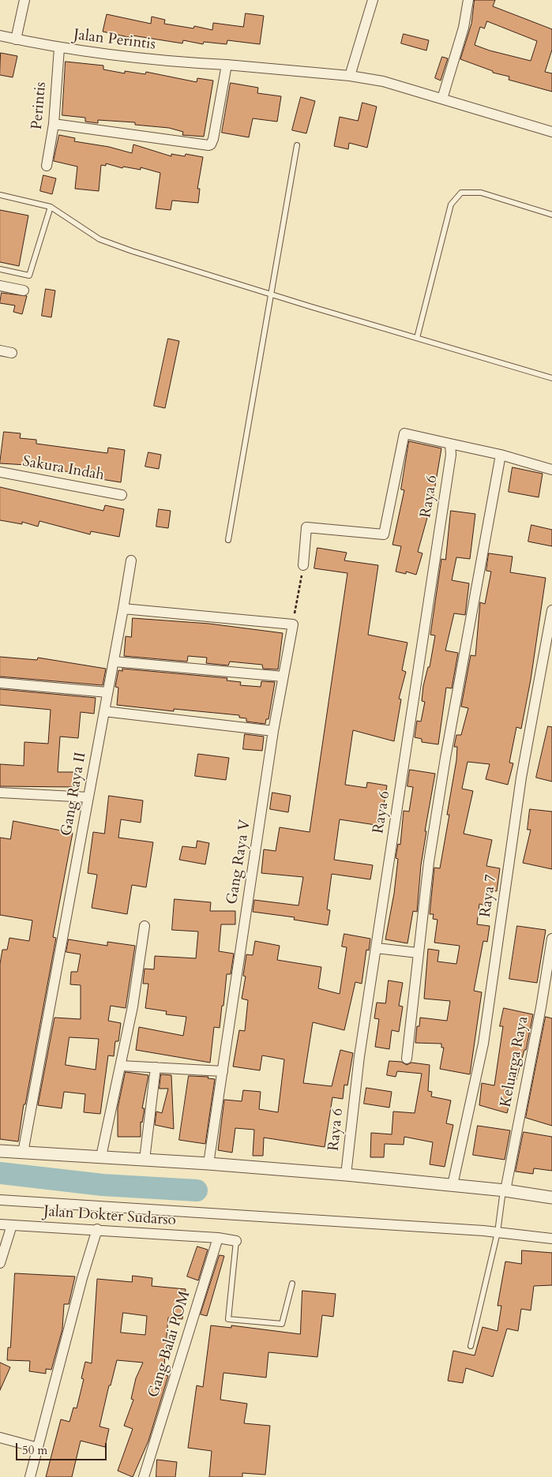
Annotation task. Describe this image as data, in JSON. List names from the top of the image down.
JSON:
{
  "streets": {
    "street": [
      "Jalan Perintis",
      "Perintis",
      "Sakura Indah",
      "Raya 6",
      "Gang Raya II",
      "Gang Raya V",
      "Raya 7",
      "Keluarga Raya",
      "Jalan Dokter Sudarso",
      "Gang Balai POM"
    ]
  },
  "crossings": [
    ["Jalan Perintis", "Perintis"],
    ["Jalan Dokter Sudarso", "Gang Balai POM"]
  ],
  "scale_bar": "50 m"
}
